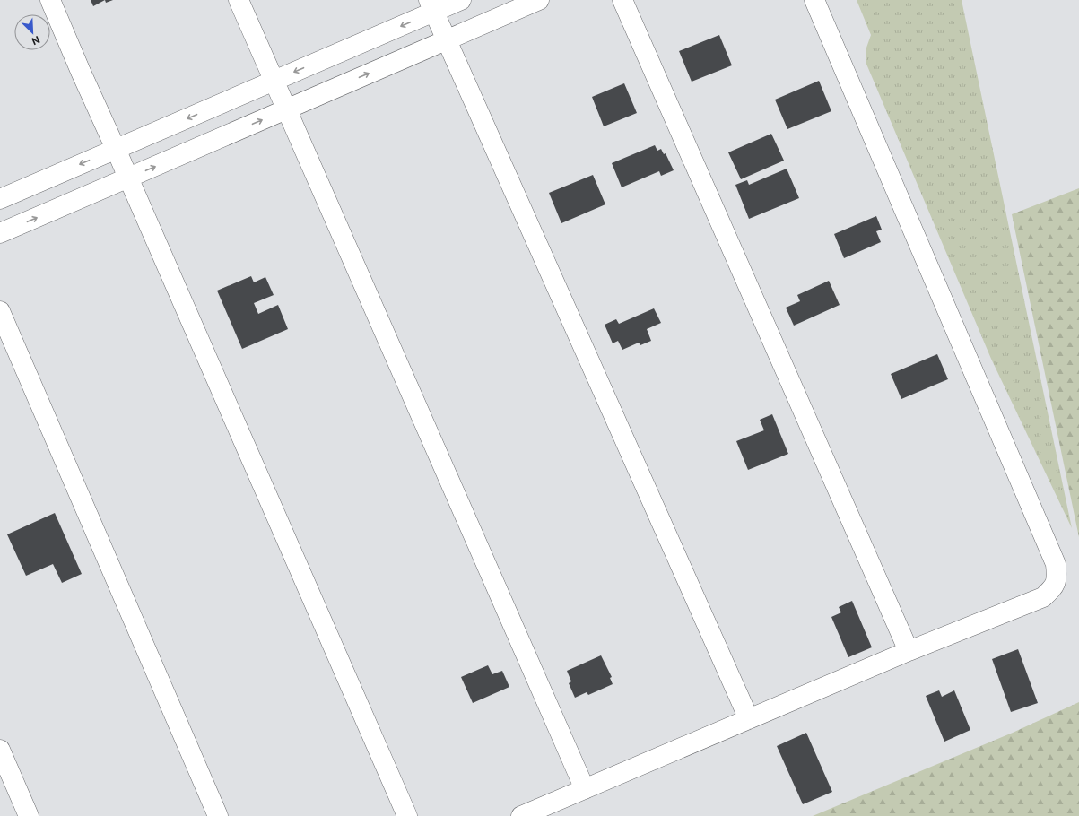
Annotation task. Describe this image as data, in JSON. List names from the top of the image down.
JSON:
{
  "north": "bottom right"
}
